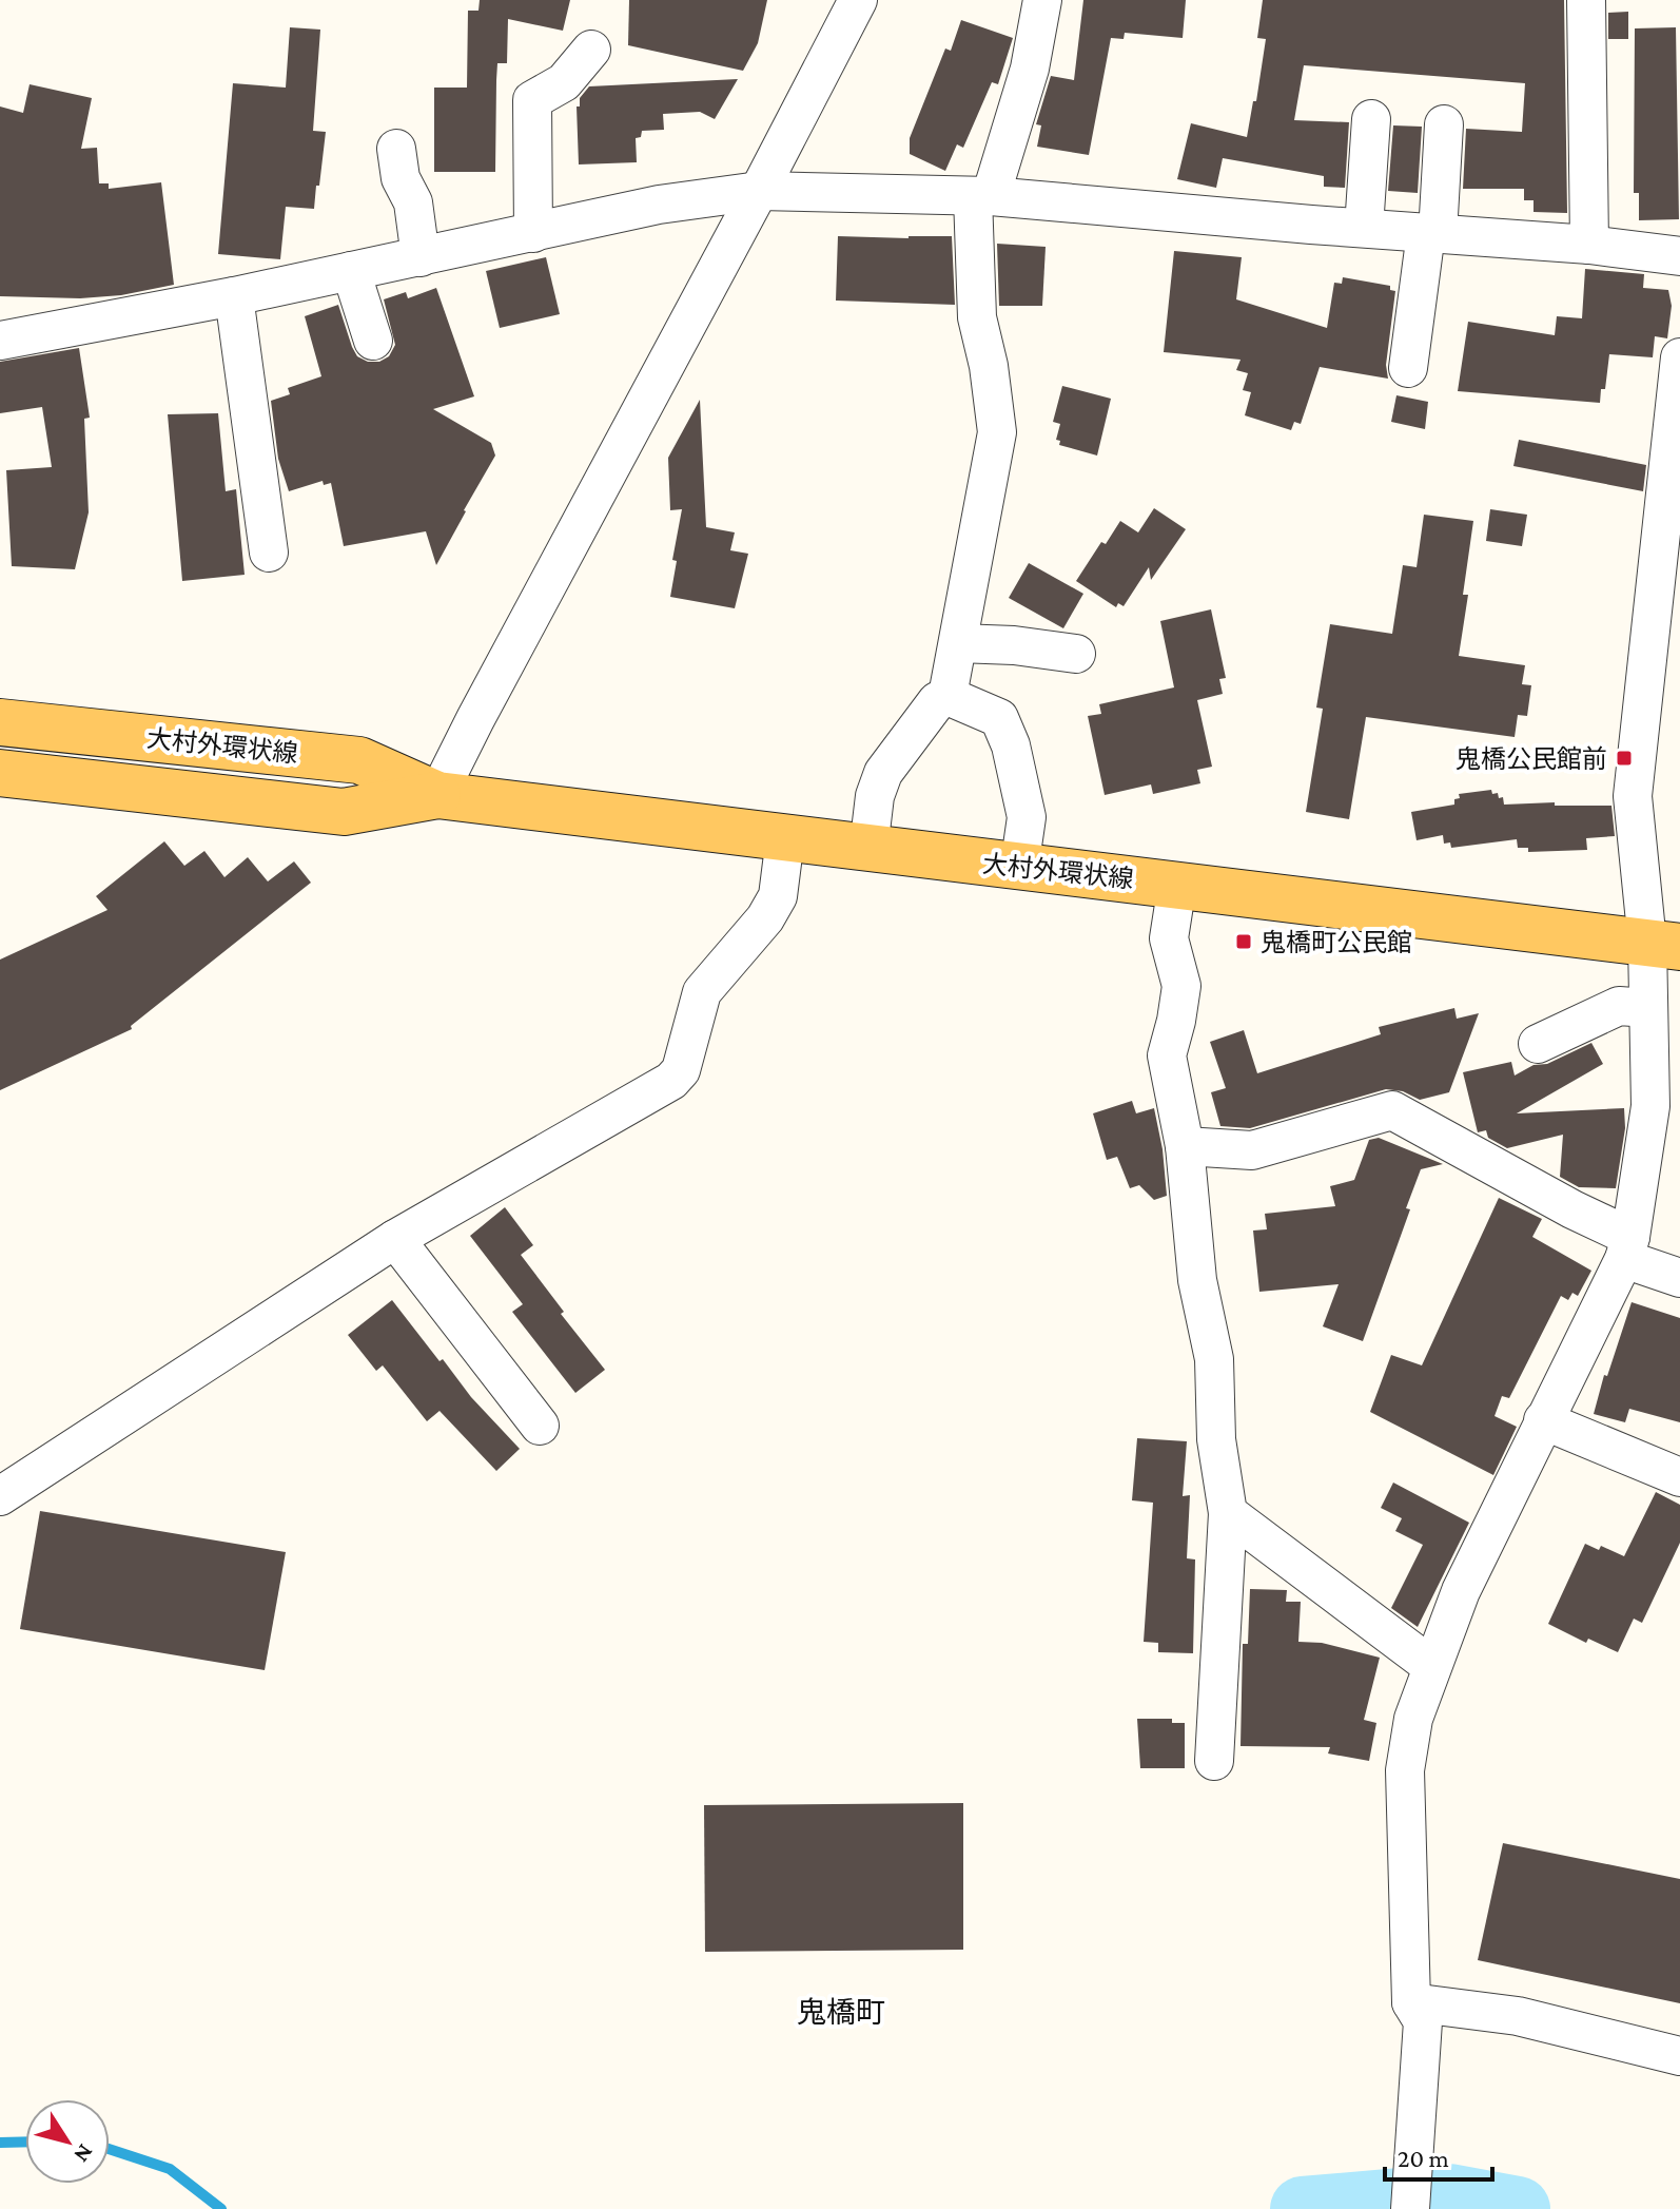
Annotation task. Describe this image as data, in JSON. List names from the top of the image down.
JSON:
{
  "streets": {
    "main road": ["大村外環状線"]
  },
  "districts": ["鬼橋町"],
  "places": {
    "transit": ["鬼橋公民館前", "鬼橋町公民館"]
  },
  "scale_bar": "20 m",
  "north": "bottom right"
}
